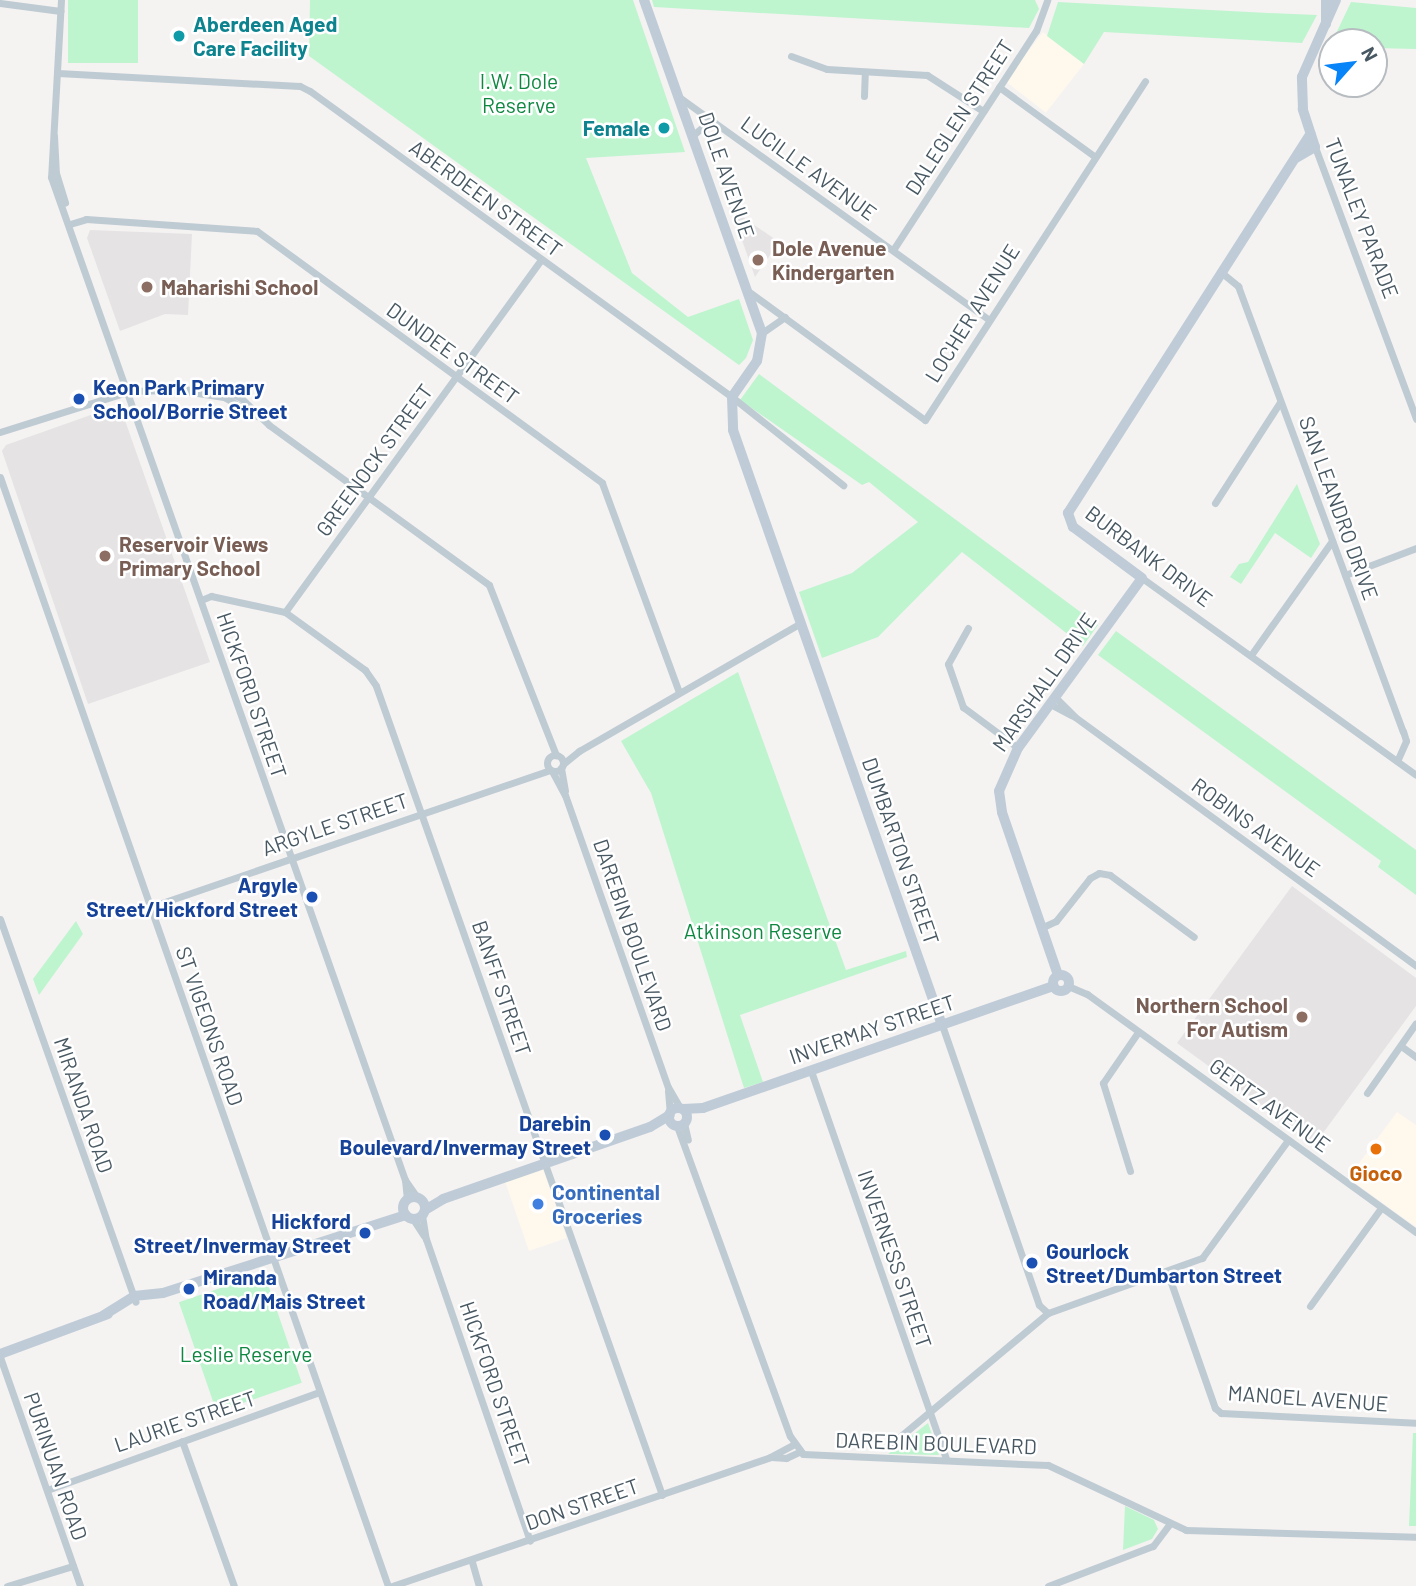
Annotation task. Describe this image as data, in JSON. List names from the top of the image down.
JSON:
{
  "streets": {
    "street": [
      "DALEGLEN STREET",
      "LUCILLE AVENUE",
      "DOLE AVENUE",
      "ABERDEEN STREET",
      "TUNALEY PARADE",
      "LOCHER AVENUE",
      "DUNDEE STREET",
      "GREENOCK STREET",
      "SAN LEANDRO DRIVE",
      "BURBANK DRIVE",
      "MARSHALL DRIVE",
      "HICKFORD STREET",
      "ARGYLE STREET",
      "ROBINS AVENUE",
      "DUMBARTON STREET",
      "DAREBIN BOULEVARD",
      "BANFF STREET",
      "ST VIGEONS ROAD",
      "INVERMAY STREET",
      "MIRANDA ROAD",
      "GERTZ AVENUE",
      "INVERNESS STREET",
      "MANOEL AVENUE",
      "LAURIE STREET",
      "PURINUAN ROAD",
      "DON STREET"
    ]
  },
  "crossings": [
    ["DALEGLEN STREET", "LUCILLE AVENUE"],
    ["LUCILLE AVENUE", "DOLE AVENUE"],
    ["LUCILLE AVENUE", "LOCHER AVENUE"],
    ["DOLE AVENUE", "LOCHER AVENUE"],
    ["ABERDEEN STREET", "GREENOCK STREET"],
    ["ABERDEEN STREET", "HICKFORD STREET"],
    ["ABERDEEN STREET", "DUMBARTON STREET"],
    ["TUNALEY PARADE", "BURBANK DRIVE"],
    ["DUNDEE STREET", "GREENOCK STREET"],
    ["DUNDEE STREET", "HICKFORD STREET"],
    ["DUNDEE STREET", "ARGYLE STREET"],
    ["GREENOCK STREET", "DAREBIN BOULEVARD"],
    ["GREENOCK STREET", "BANFF STREET"],
    ["SAN LEANDRO DRIVE", "BURBANK DRIVE"],
    ["BURBANK DRIVE", "MARSHALL DRIVE"],
    ["MARSHALL DRIVE", "ROBINS AVENUE"],
    ["HICKFORD STREET", "ARGYLE STREET"],
    ["HICKFORD STREET", "DAREBIN BOULEVARD"],
    ["HICKFORD STREET", "BANFF STREET"],
    ["HICKFORD STREET", "INVERMAY STREET"],
    ["HICKFORD STREET", "DON STREET"],
    ["ARGYLE STREET", "DUMBARTON STREET"],
    ["ARGYLE STREET", "DAREBIN BOULEVARD"],
    ["ARGYLE STREET", "BANFF STREET"],
    ["ARGYLE STREET", "ST VIGEONS ROAD"],
    ["DUMBARTON STREET", "INVERMAY STREET"],
    ["DAREBIN BOULEVARD", "INVERMAY STREET"],
    ["DAREBIN BOULEVARD", "INVERNESS STREET"],
    ["DAREBIN BOULEVARD", "DON STREET"],
    ["BANFF STREET", "INVERMAY STREET"],
    ["BANFF STREET", "DON STREET"],
    ["ST VIGEONS ROAD", "INVERMAY STREET"],
    ["ST VIGEONS ROAD", "LAURIE STREET"],
    ["ST VIGEONS ROAD", "DON STREET"],
    ["INVERMAY STREET", "MIRANDA ROAD"],
    ["INVERMAY STREET", "GERTZ AVENUE"],
    ["INVERMAY STREET", "INVERNESS STREET"],
    ["LAURIE STREET", "PURINUAN ROAD"]
  ],
  "parks": ["I.W. Dole Reserve", "Atkinson Reserve", "Leslie Reserve"],
  "places": [
    "Aberdeen Aged Care Facility",
    "Female",
    "Dole Avenue Kindergarten",
    "Maharishi School",
    "Keon Park Primary School/Borrie Street",
    "Reservoir Views Primary School",
    "Argyle Street/Hickford Street",
    "Northern School For Autism",
    "Darebin Boulevard/Invermay Street",
    "Gioco",
    "Continental Groceries",
    "Hickford Street/Invermay Street",
    "Gourlock Street/Dumbarton Street",
    "Miranda Road/Mais Street"
  ],
  "north": "top right"
}
